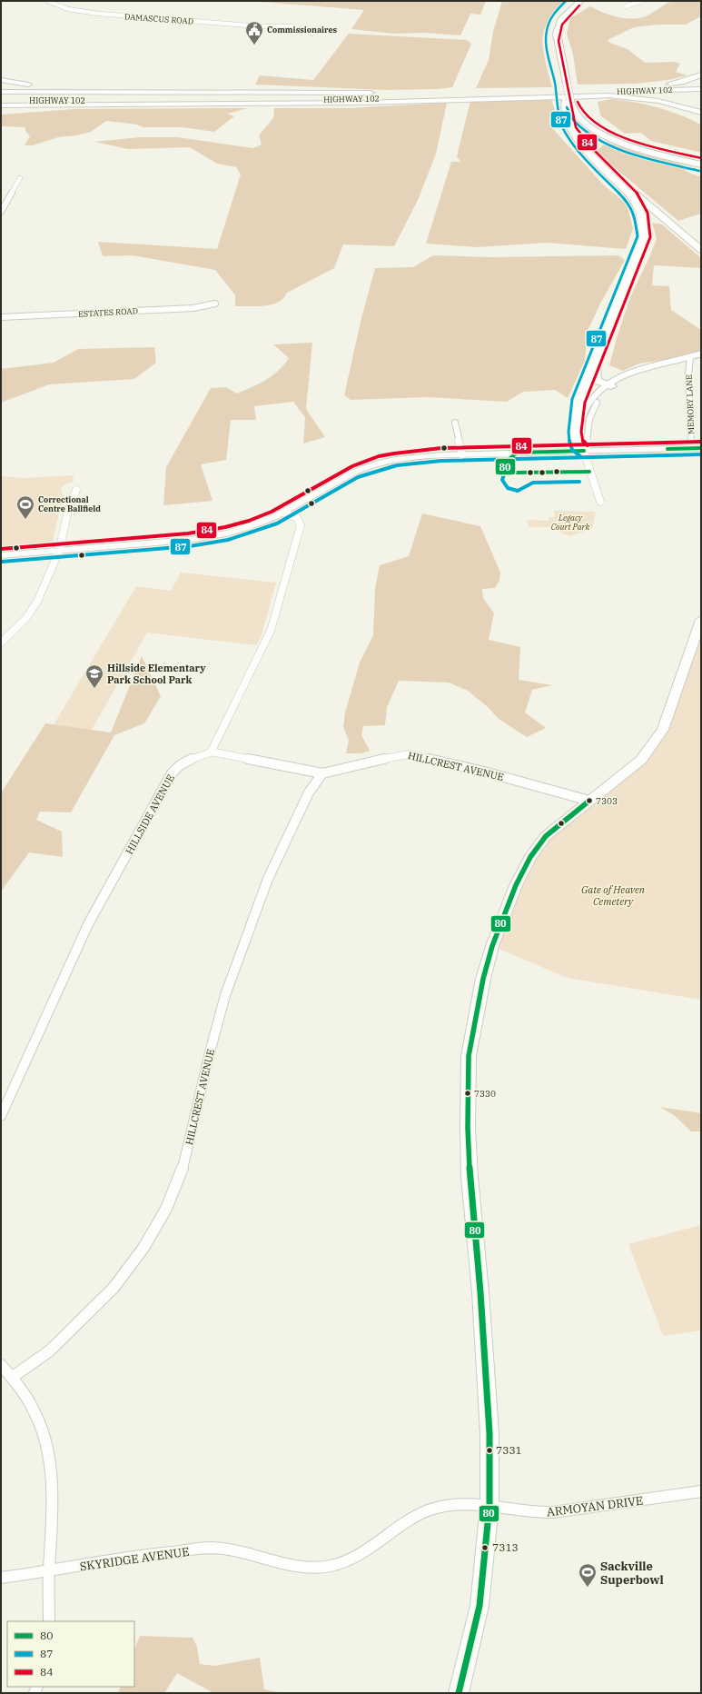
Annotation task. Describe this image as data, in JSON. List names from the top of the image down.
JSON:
{
  "streets": {
    "highway": ["HIGHWAY 102"],
    "street": [
      "DAMASCUS ROAD",
      "ESTATES ROAD",
      "MEMORY LANE",
      "HILLCREST AVENUE",
      "HILLSIDE AVENUE",
      "ARMOYAN DRIVE",
      "SKYRIDGE AVENUE"
    ]
  },
  "crossings": [
    ["HILLCREST AVENUE", "HILLSIDE AVENUE"],
    ["ARMOYAN DRIVE", "SKYRIDGE AVENUE"]
  ],
  "parks": ["Legacy Court Park", "Gate of Heaven Cemetery"],
  "places": {
    "public building": ["Commissionaires"],
    "sports": ["Correctional Centre Ballfield", "Sackville Superbowl"],
    "school or university": ["Hillside Elementary Park School Park"],
    "other": [
      "7303",
      "7330",
      "7331",
      "7313"
    ]
  },
  "lines": ["transit line 87", "transit line 84", "transit line 80"],
  "legend": ["80", "87", "84"]
}
